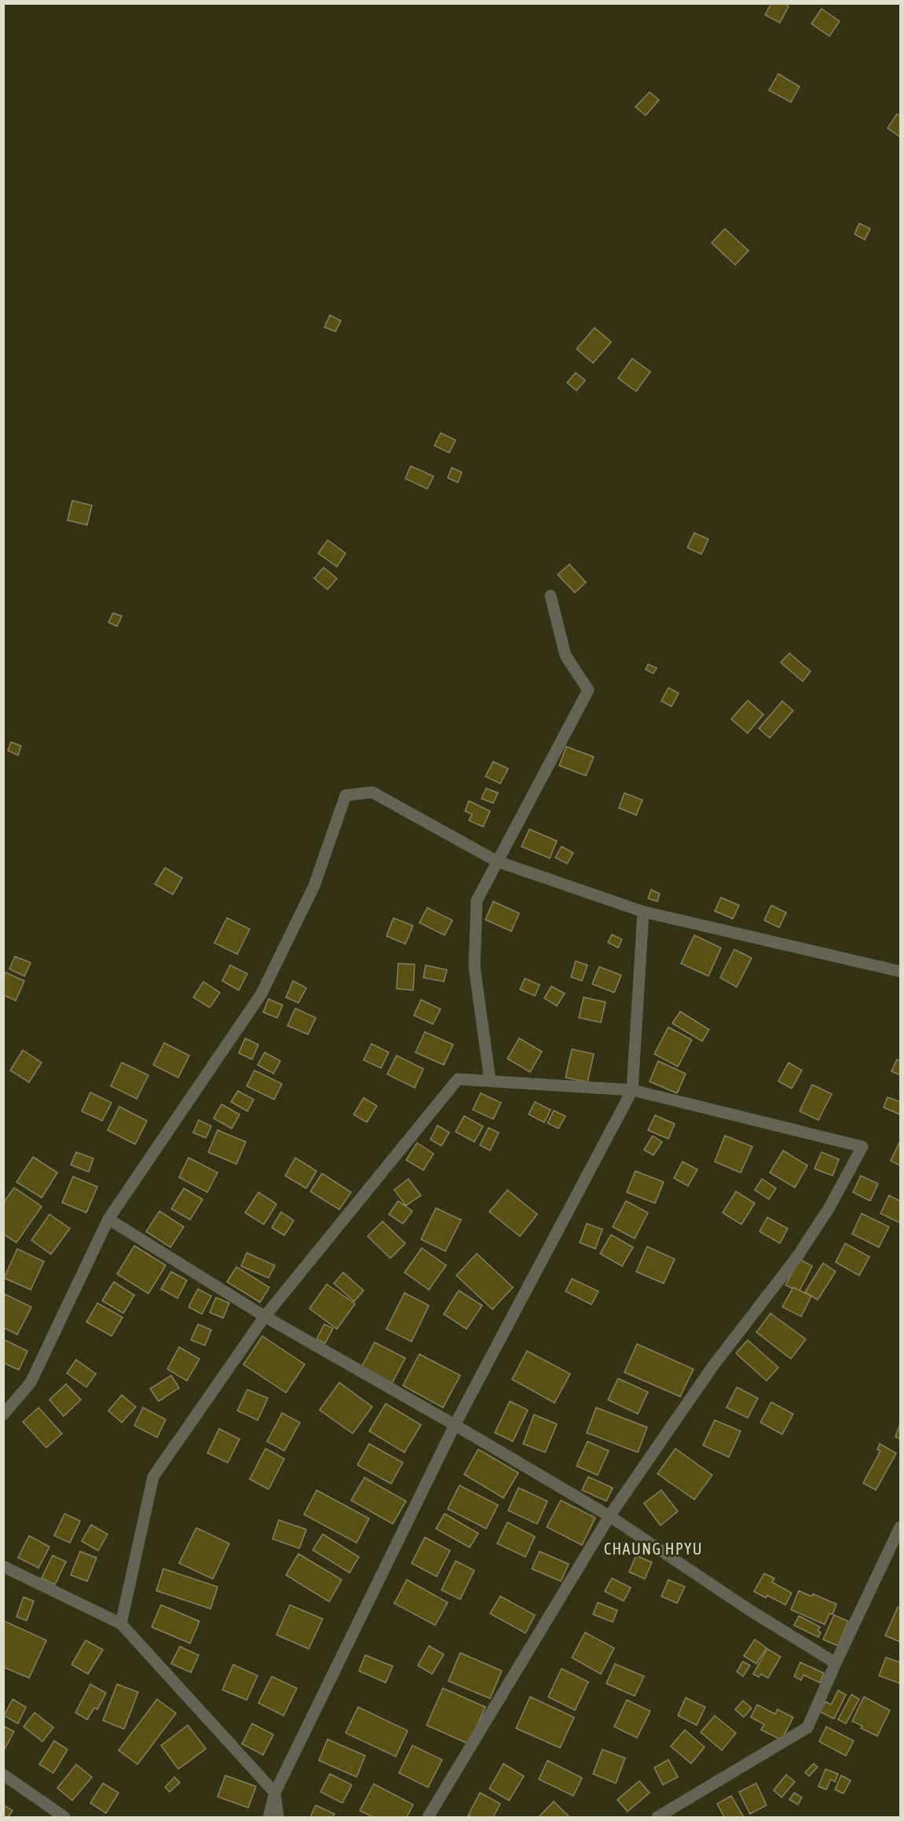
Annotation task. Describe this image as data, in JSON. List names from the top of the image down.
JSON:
{
  "districts": ["CHAUNG HPYU"]
}
